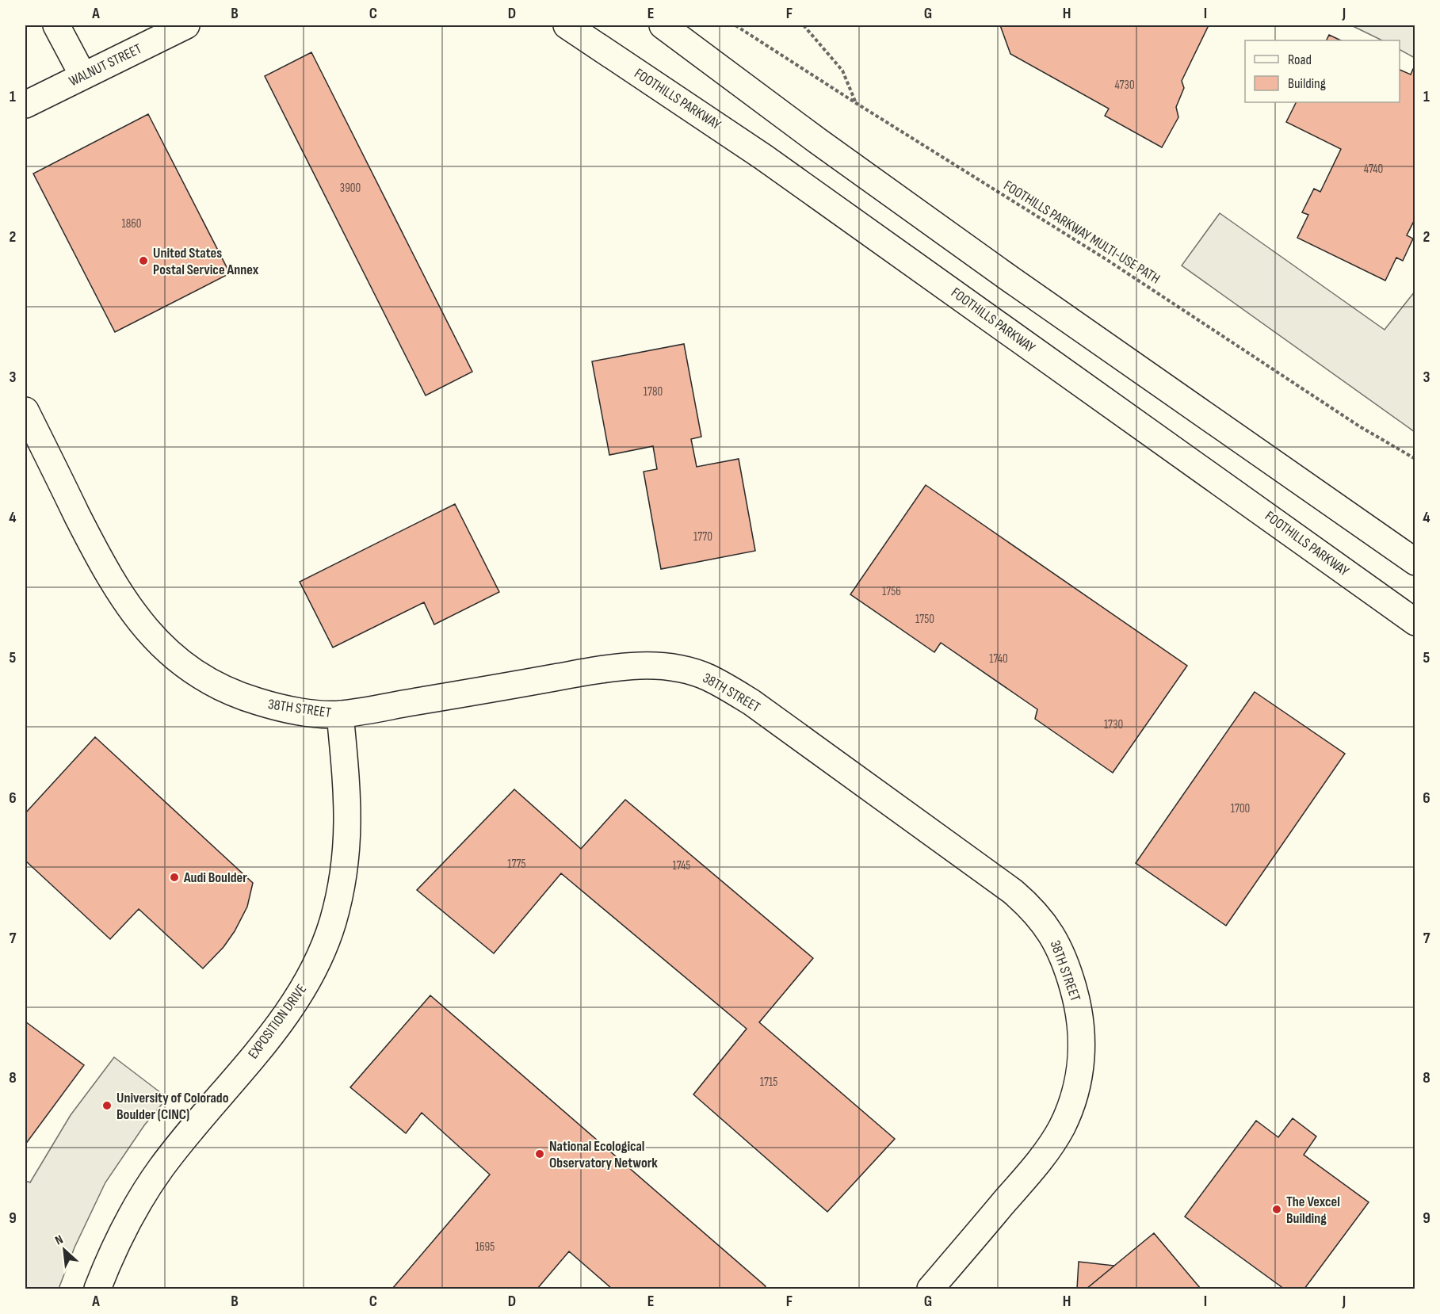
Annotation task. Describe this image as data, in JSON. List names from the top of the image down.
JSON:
{
  "streets": {
    "main road": [
      "WALNUT STREET",
      "FOOTHILLS PARKWAY",
      "38TH STREET",
      "EXPOSITION DRIVE"
    ],
    "path": ["FOOTHILLS PARKWAY MULTI-USE PATH"]
  },
  "crossings": [
    ["38TH STREET", "EXPOSITION DRIVE"]
  ],
  "places": [
    "United States Postal Service Annex",
    "Audi Boulder",
    "University of Colorado Boulder (CINC)",
    "National Ecological Observatory Network",
    "The Vexcel Building"
  ],
  "house_numbers": [
    "4730",
    "4740",
    "3900",
    "1860",
    "1780",
    "1770",
    "1756",
    "1750",
    "1740",
    "1730",
    "1700",
    "1775",
    "1745",
    "1715",
    "1695"
  ],
  "legend": ["Road", "Building"],
  "north": "top left",
  "grid": {
    "columns": [
      "A",
      "B",
      "C",
      "D",
      "E",
      "F",
      "G",
      "H",
      "I",
      "J"
    ],
    "rows": [
      "1",
      "2",
      "3",
      "4",
      "5",
      "6",
      "7",
      "8",
      "9"
    ]
  }
}
